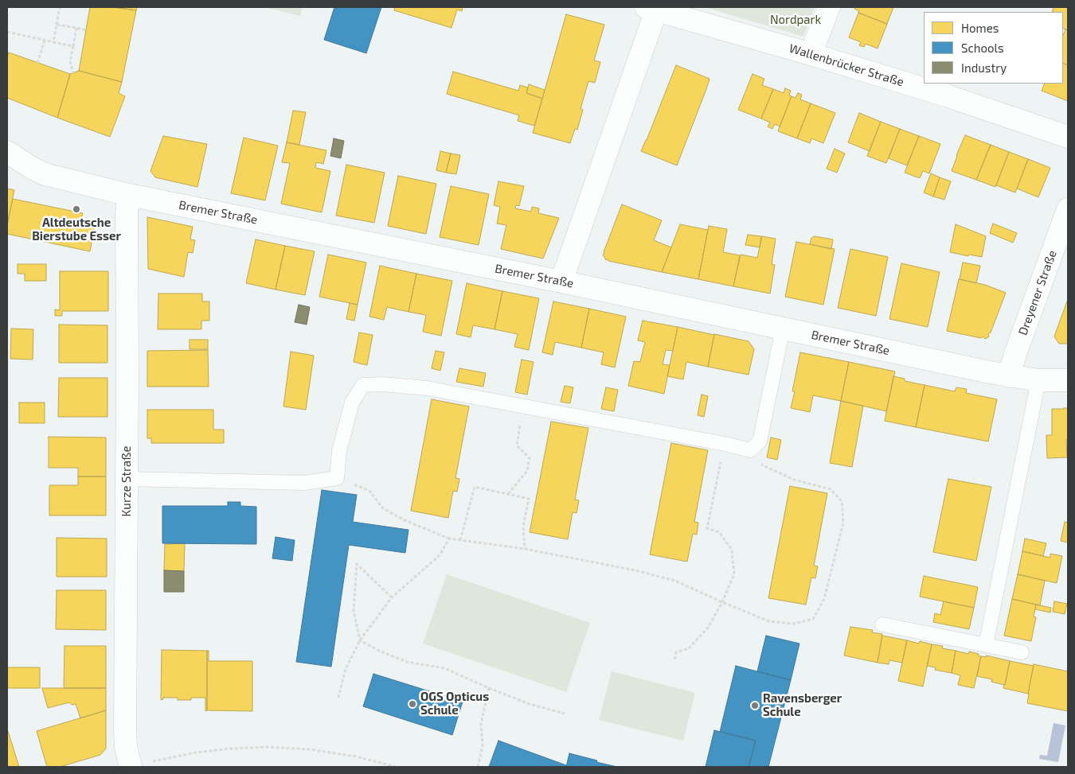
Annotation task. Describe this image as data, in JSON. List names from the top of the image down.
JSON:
{
  "streets": {
    "street": [
      "Wallenbrücker Straße",
      "Bremer Straße",
      "Dreyener Straße",
      "Kurze Straße"
    ]
  },
  "crossings": [
    ["Bremer Straße", "Dreyener Straße"],
    ["Bremer Straße", "Kurze Straße"]
  ],
  "parks": ["Nordpark"],
  "places": ["Altdeutsche Bierstube Esser", "OGS Opticus Schule", "Ravensberger Schule"],
  "legend": ["Homes", "Schools", "Industry"]
}
